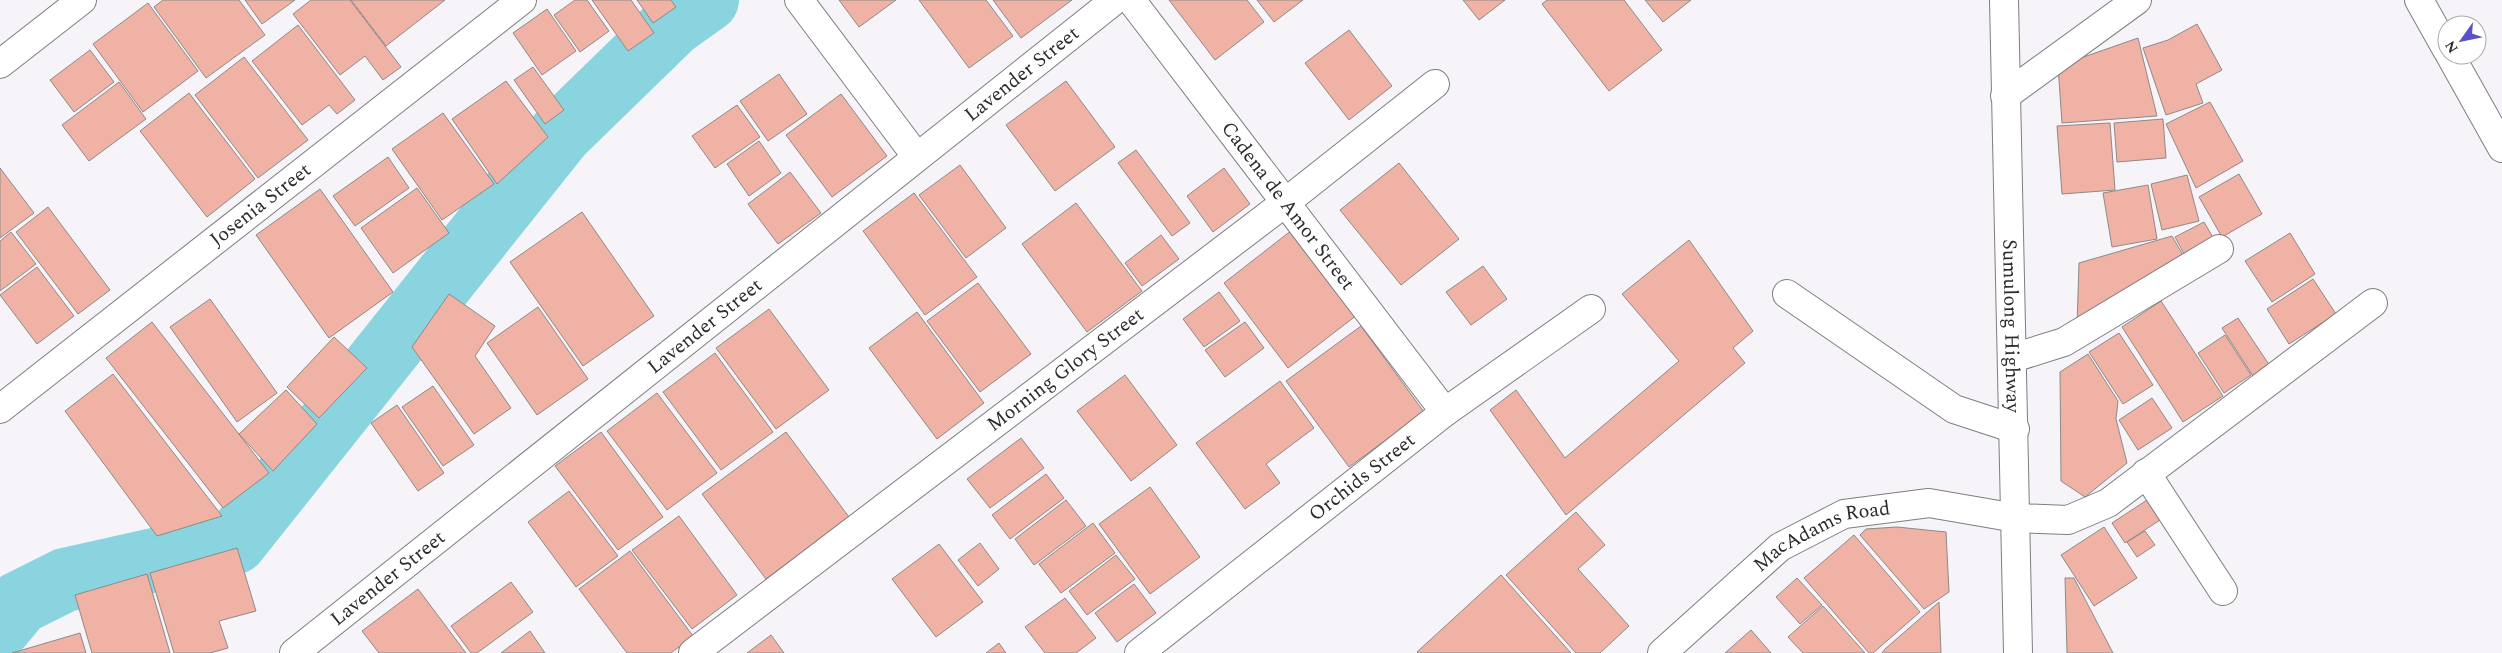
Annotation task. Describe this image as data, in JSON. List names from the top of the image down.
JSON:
{
  "streets": {
    "street": [
      "Lavender Street",
      "Josenia Street",
      "Cadena de Amor Street",
      "Sumulong Highway",
      "Morning Glory Street",
      "Orchids Street",
      "MacAdams Road"
    ]
  },
  "crossings": [
    ["Cadena de Amor Street", "Morning Glory Street"],
    ["Cadena de Amor Street", "Orchids Street"],
    ["Sumulong Highway", "MacAdams Road"]
  ],
  "north": "bottom left"
}
